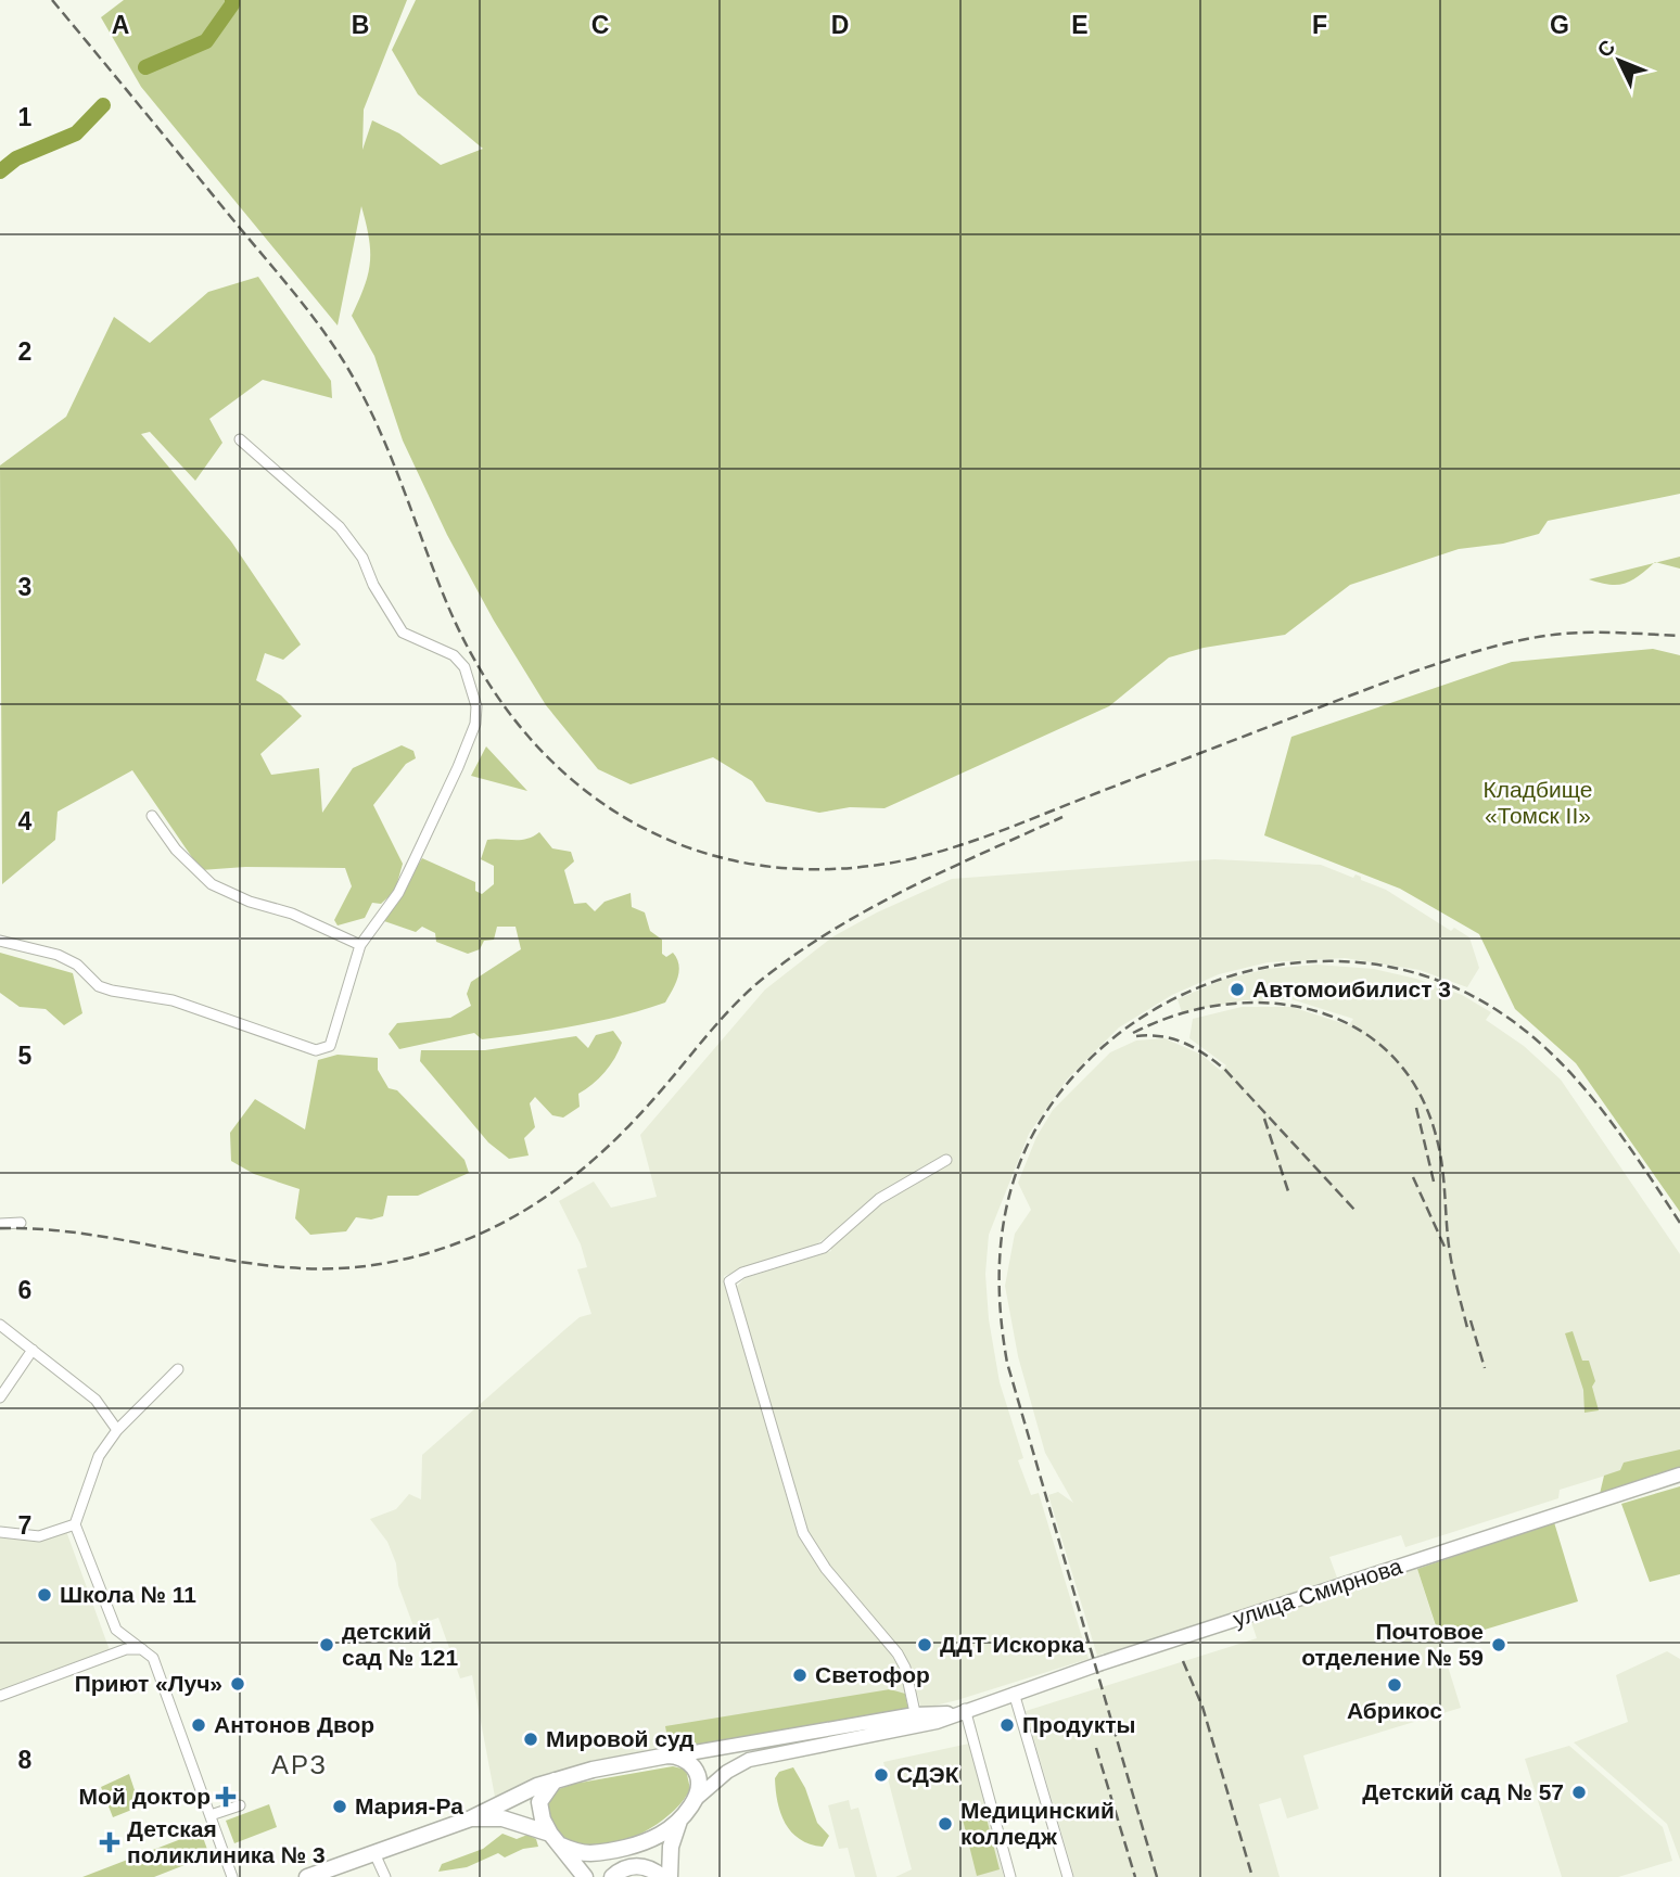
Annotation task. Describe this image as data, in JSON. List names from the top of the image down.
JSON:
{
  "streets": {
    "main road": ["улица Смирнова"]
  },
  "districts": ["АРЗ"],
  "parks": ["Кладбище «Томск II»"],
  "places": {
    "other": [
      "Автомоибилист 3",
      "Школа № 11",
      "детский сад № 121",
      "ДДТ Искорка",
      "Почтовое отделение № 59",
      "Светофор",
      "Приют «Луч»",
      "Абрикос",
      "Антонов Двор",
      "Продукты",
      "Мировой суд",
      "СДЭК",
      "Детский сад № 57",
      "Мария-Ра",
      "Медицинский колледж"
    ],
    "health": ["Мой доктор", "Детская поликлиника № 3"]
  },
  "north": "top left",
  "grid": {
    "columns": [
      "A",
      "B",
      "C",
      "D",
      "E",
      "F",
      "G"
    ],
    "rows": [
      "1",
      "2",
      "3",
      "4",
      "5",
      "6",
      "7",
      "8"
    ]
  }
}
